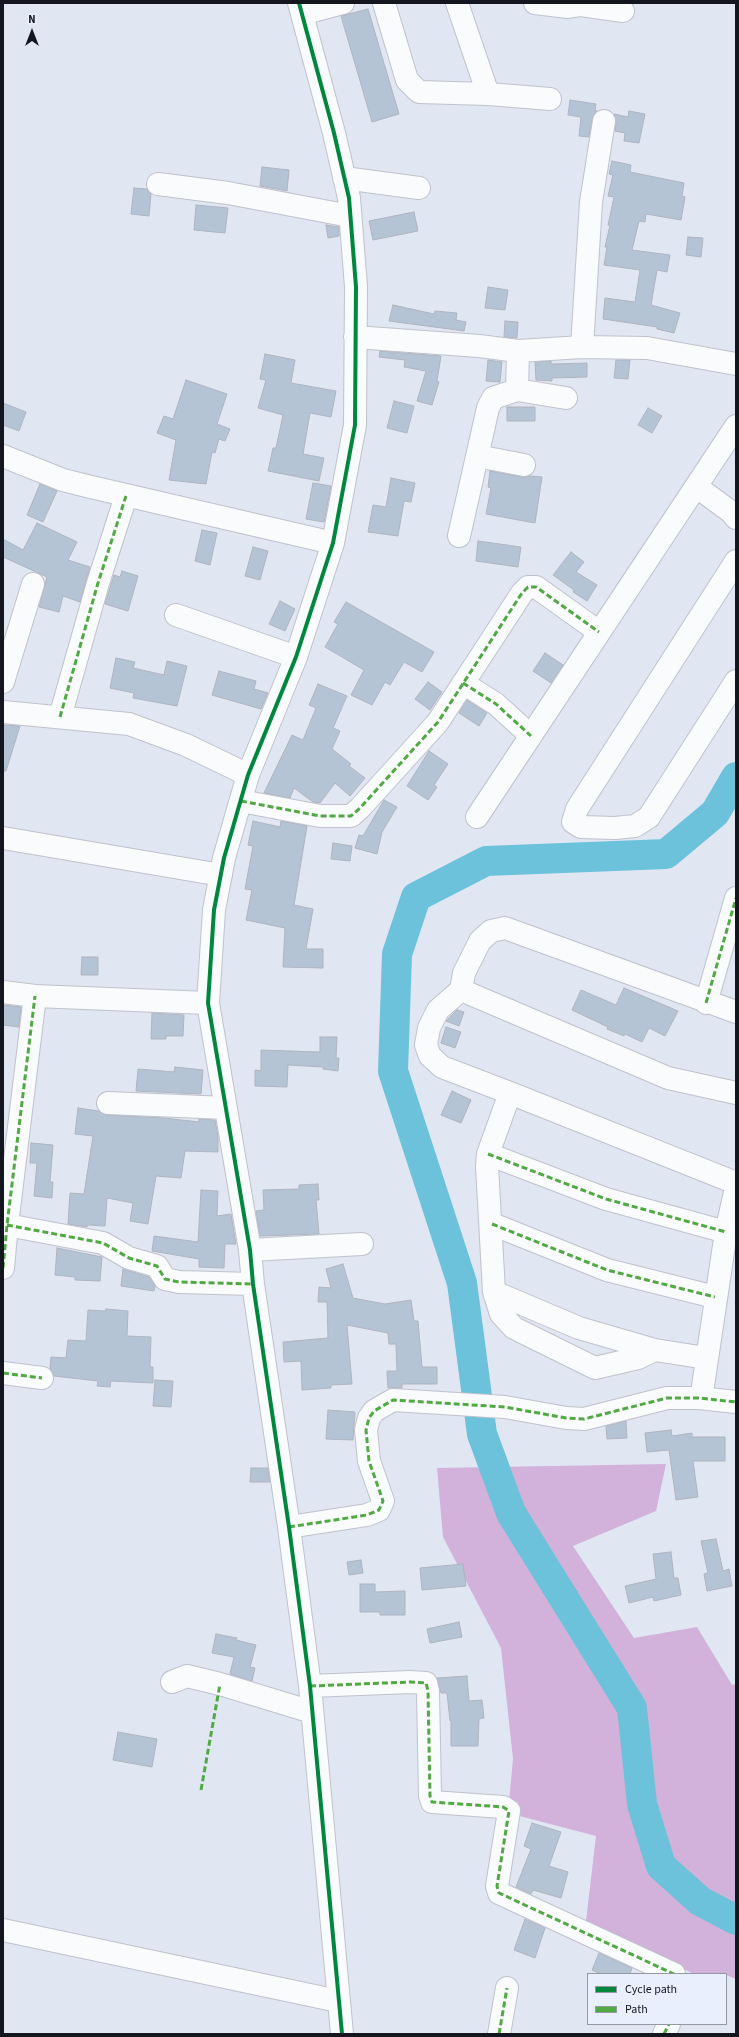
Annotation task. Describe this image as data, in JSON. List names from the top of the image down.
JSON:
{
  "legend": ["Cycle path", "Path"],
  "north": "top"
}
